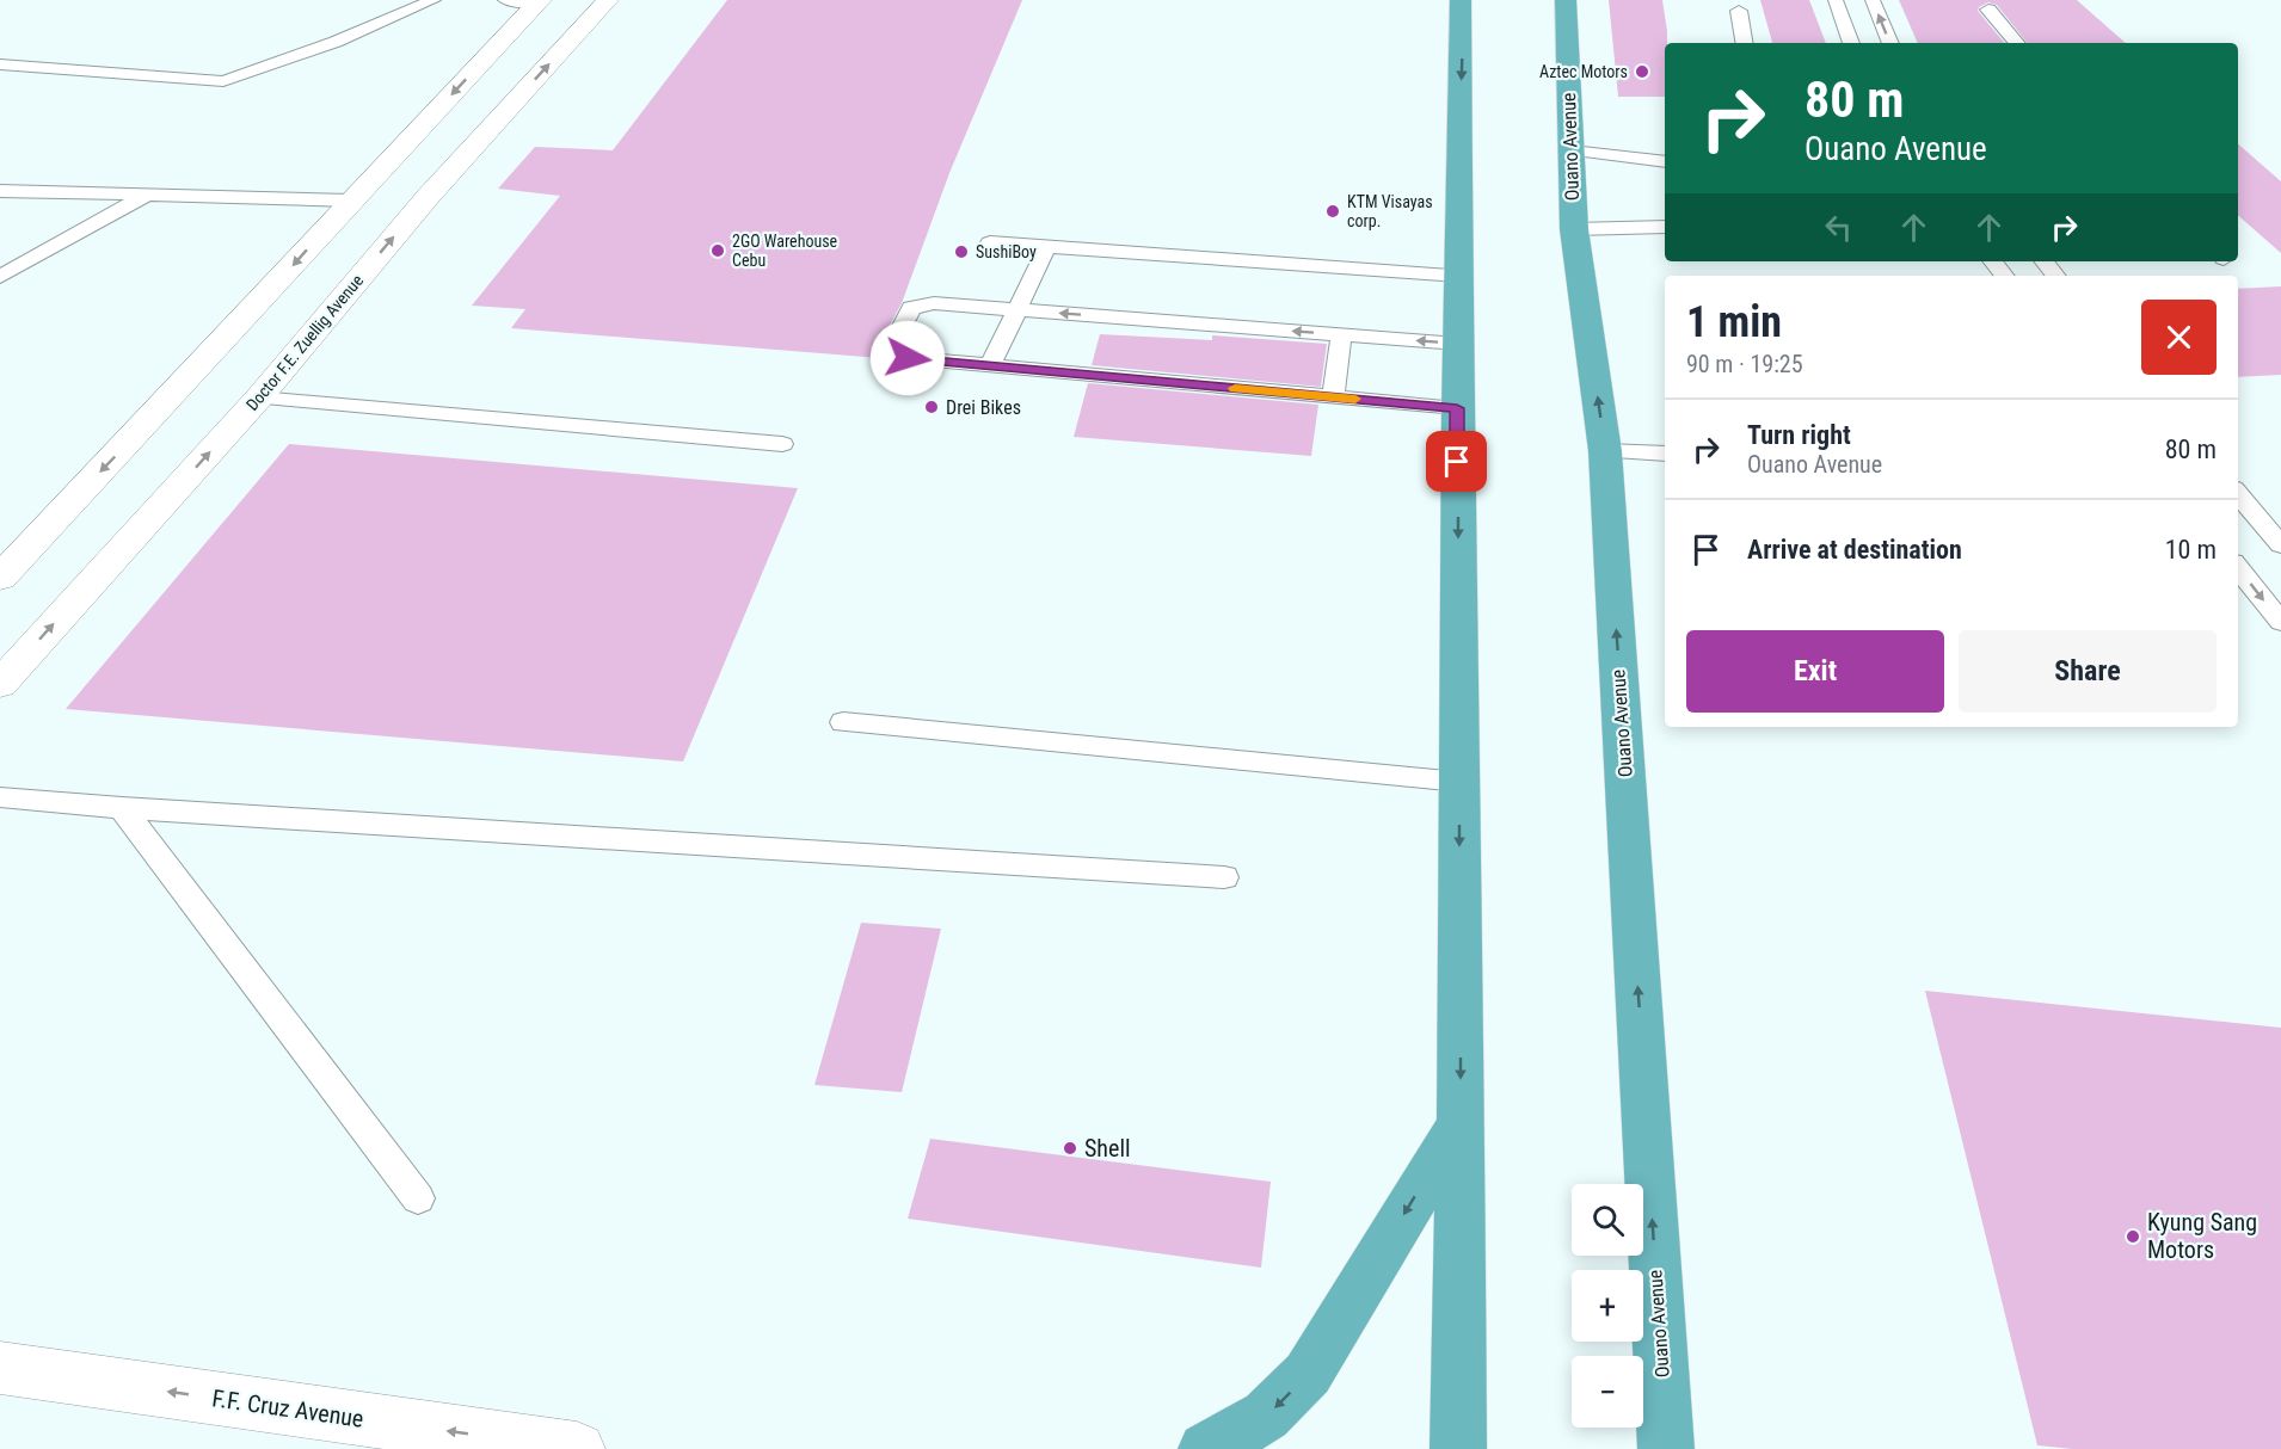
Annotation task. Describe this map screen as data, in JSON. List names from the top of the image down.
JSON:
{
  "streets": {
    "highway": ["Ouano Avenue"],
    "street": ["Doctor F.E. Zuellig Avenue", "F.F. Cruz Avenue"]
  },
  "one_way": ["F.F. Cruz Avenue"],
  "places": [
    "Aztec Motors",
    "KTM Visayas corp.",
    "2GO Warehouse Cebu",
    "SushiBoy",
    "Drei Bikes",
    "Shell",
    "Kyung Sang Motors"
  ],
  "page": {
    "turn": ["80 m", "Ouano Avenue"],
    "heading": ["1 min", "90 m · 19:25"],
    "list": [
      {
        "name": "Turn right",
        "note": "Ouano Avenue",
        "value": "80 m"
      },
      {
        "name": "Arrive at destination",
        "value": "10 m"
      }
    ],
    "buttons": ["Exit", "Share"],
    "map_buttons": ["+", "−"]
  }
}
